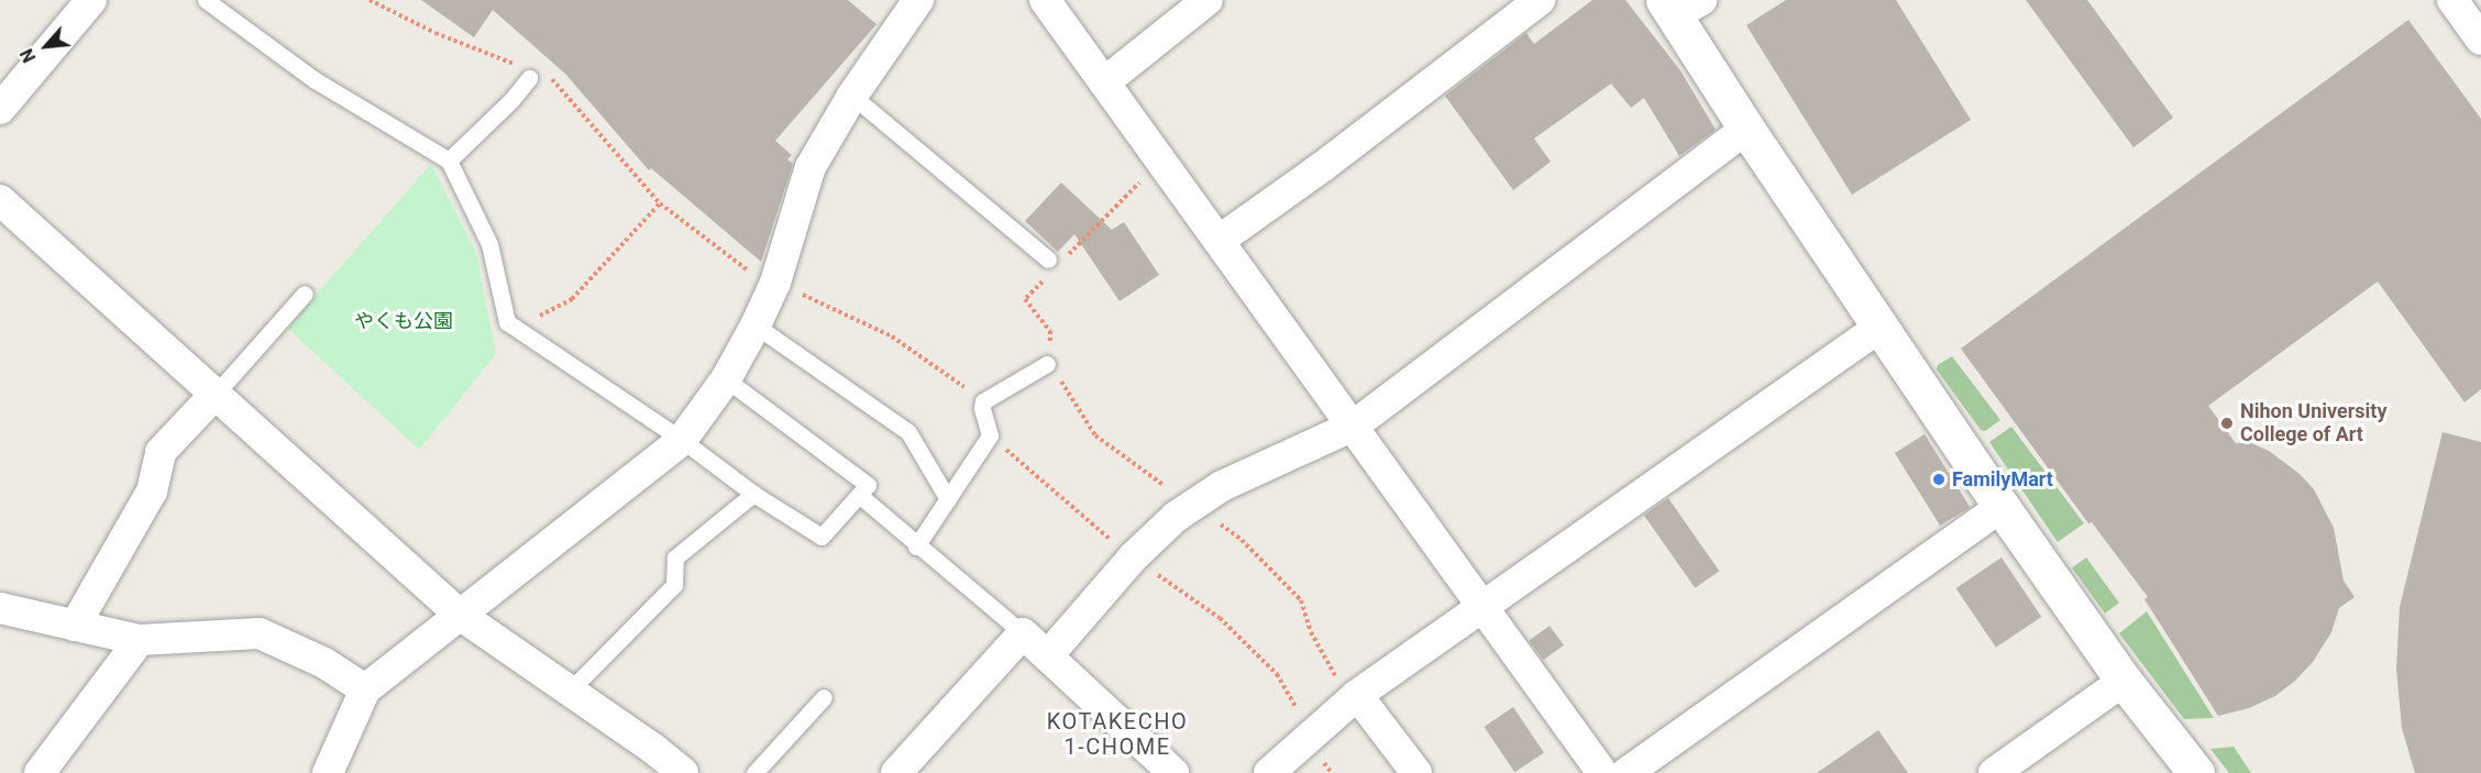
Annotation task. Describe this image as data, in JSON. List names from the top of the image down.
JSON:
{
  "districts": ["KOTAKECHO 1-CHOME"],
  "parks": ["やくも公園"],
  "places": ["Nihon University College of Art", "FamilyMart"],
  "north": "bottom left"
}
